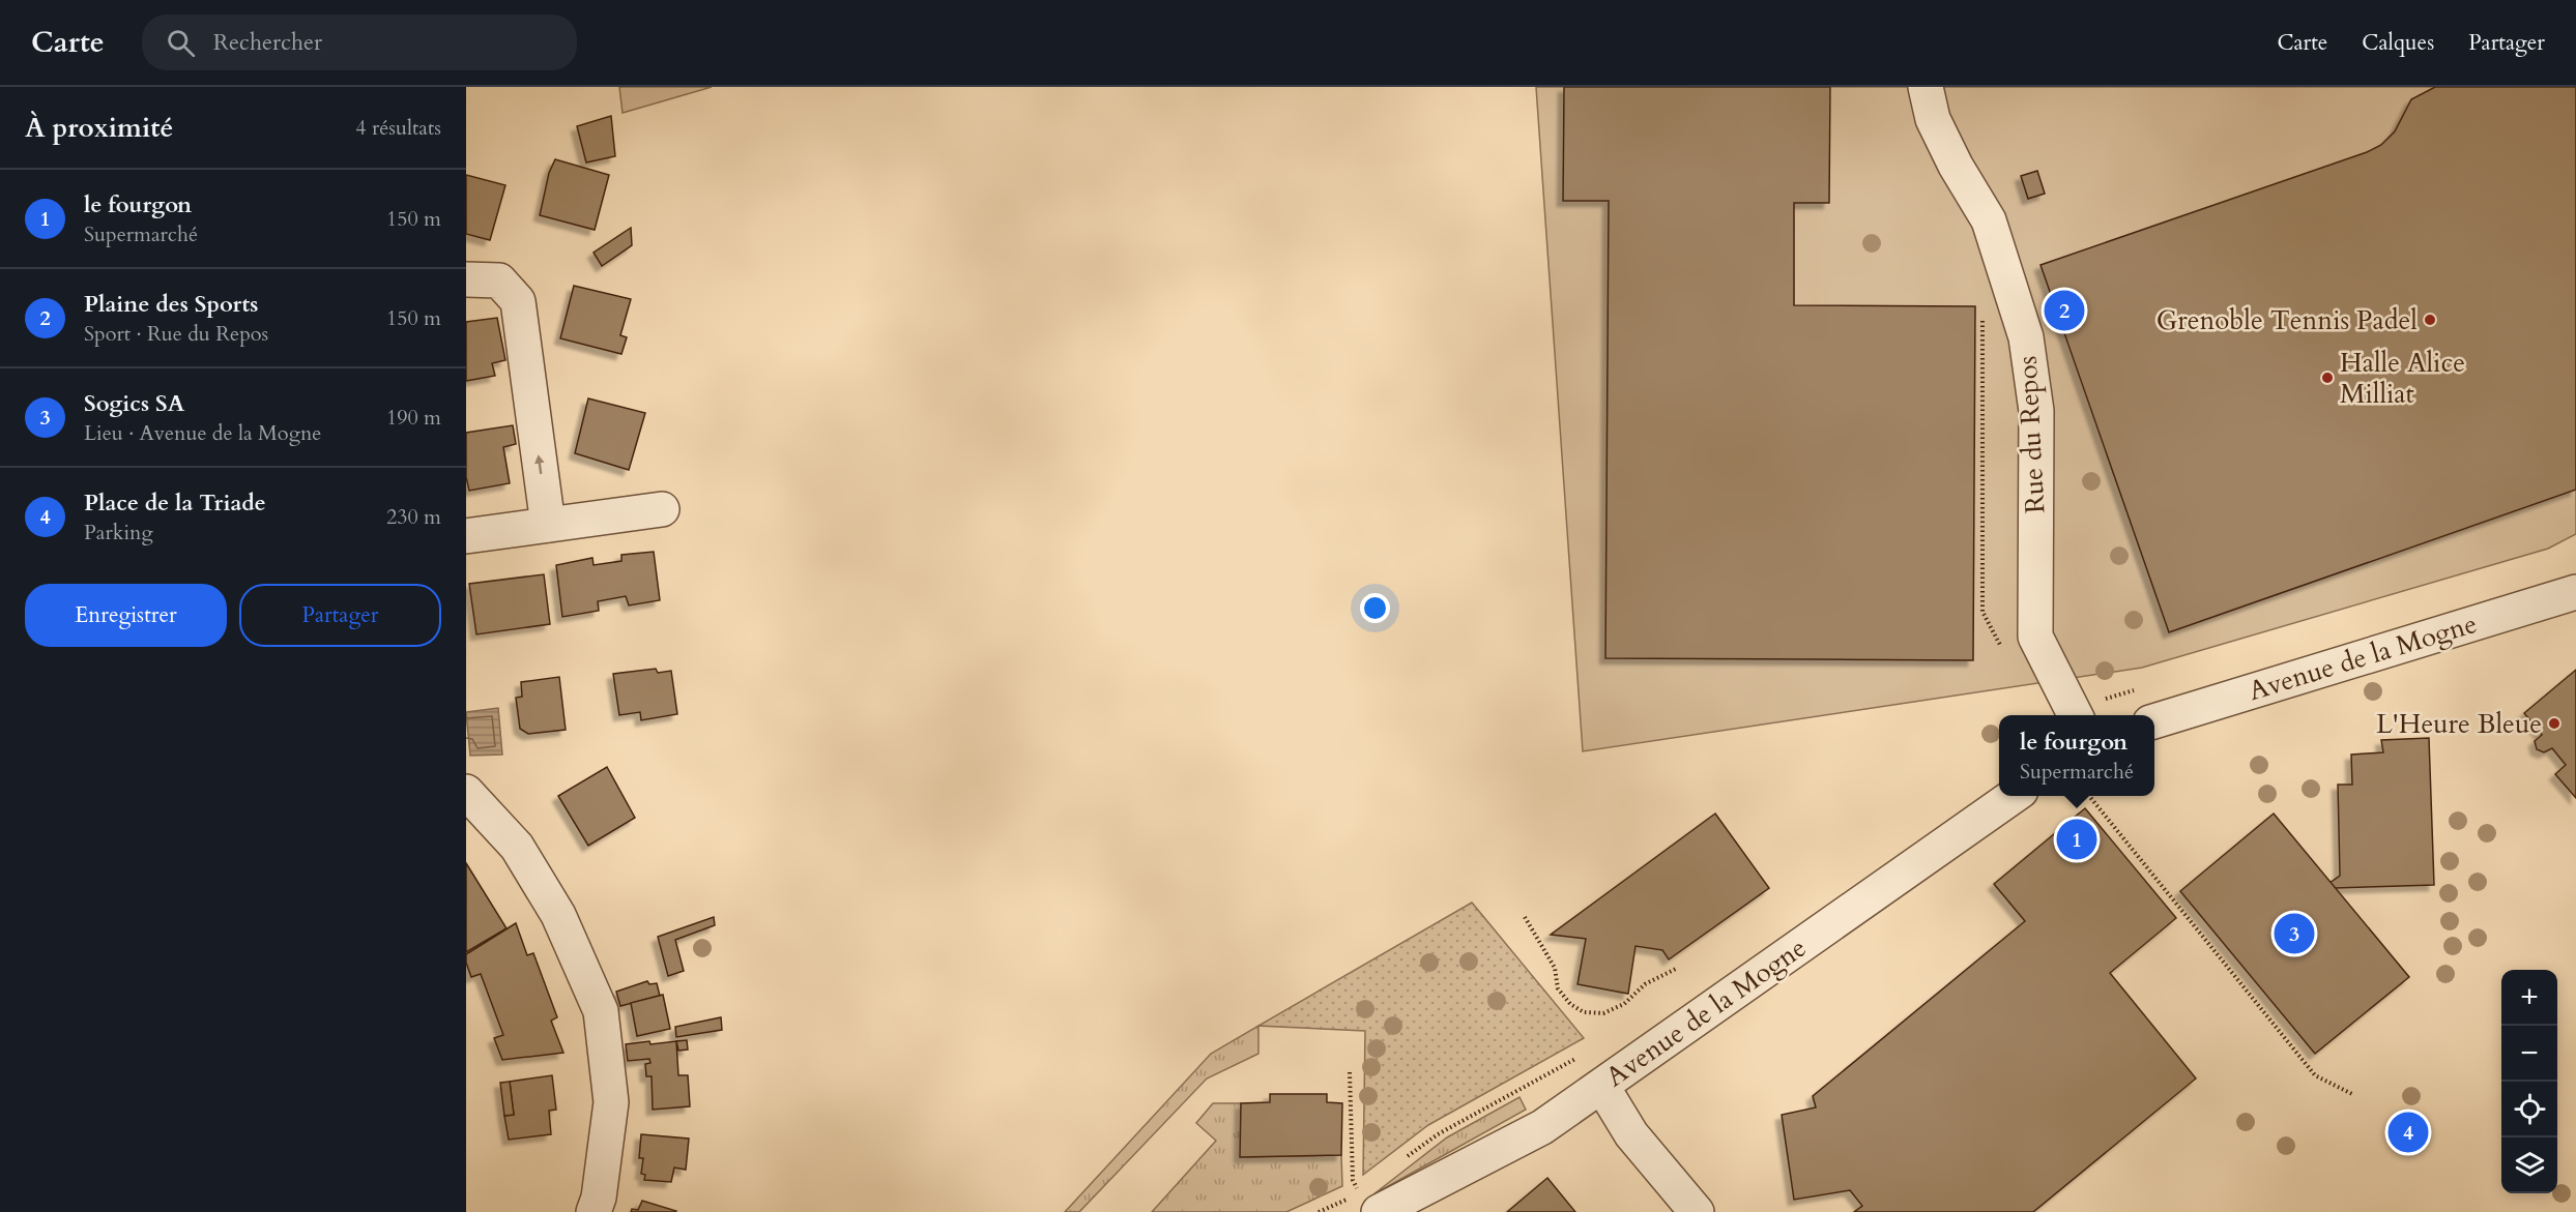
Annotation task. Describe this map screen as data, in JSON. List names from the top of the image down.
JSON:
{
  "streets": {
    "street": ["Rue du Repos", "Avenue de la Mogne"]
  },
  "places": ["Grenoble Tennis Padel", "Halle Alice Milliat", "L'Heure Bleue"],
  "page": {
    "header": "Carte",
    "search": "Rechercher",
    "nav": ["Carte", "Calques", "Partager"],
    "heading": ["À proximité", "4 résultats"],
    "list": [
      {
        "mark": "1",
        "name": "le fourgon",
        "note": "Supermarché",
        "value": "150 m"
      },
      {
        "mark": "2",
        "name": "Plaine des Sports",
        "note": "Sport · Rue du Repos",
        "value": "150 m"
      },
      {
        "mark": "3",
        "name": "Sogics SA",
        "note": "Lieu · Avenue de la Mogne",
        "value": "190 m"
      },
      {
        "mark": "4",
        "name": "Place de la Triade",
        "note": "Parking",
        "value": "230 m"
      }
    ],
    "pins": [
      "2",
      "1",
      "3",
      "4"
    ],
    "buttons": ["Enregistrer", "Partager"],
    "popup": ["le fourgon", "Supermarché"],
    "map_buttons": ["+", "−"]
  }
}
